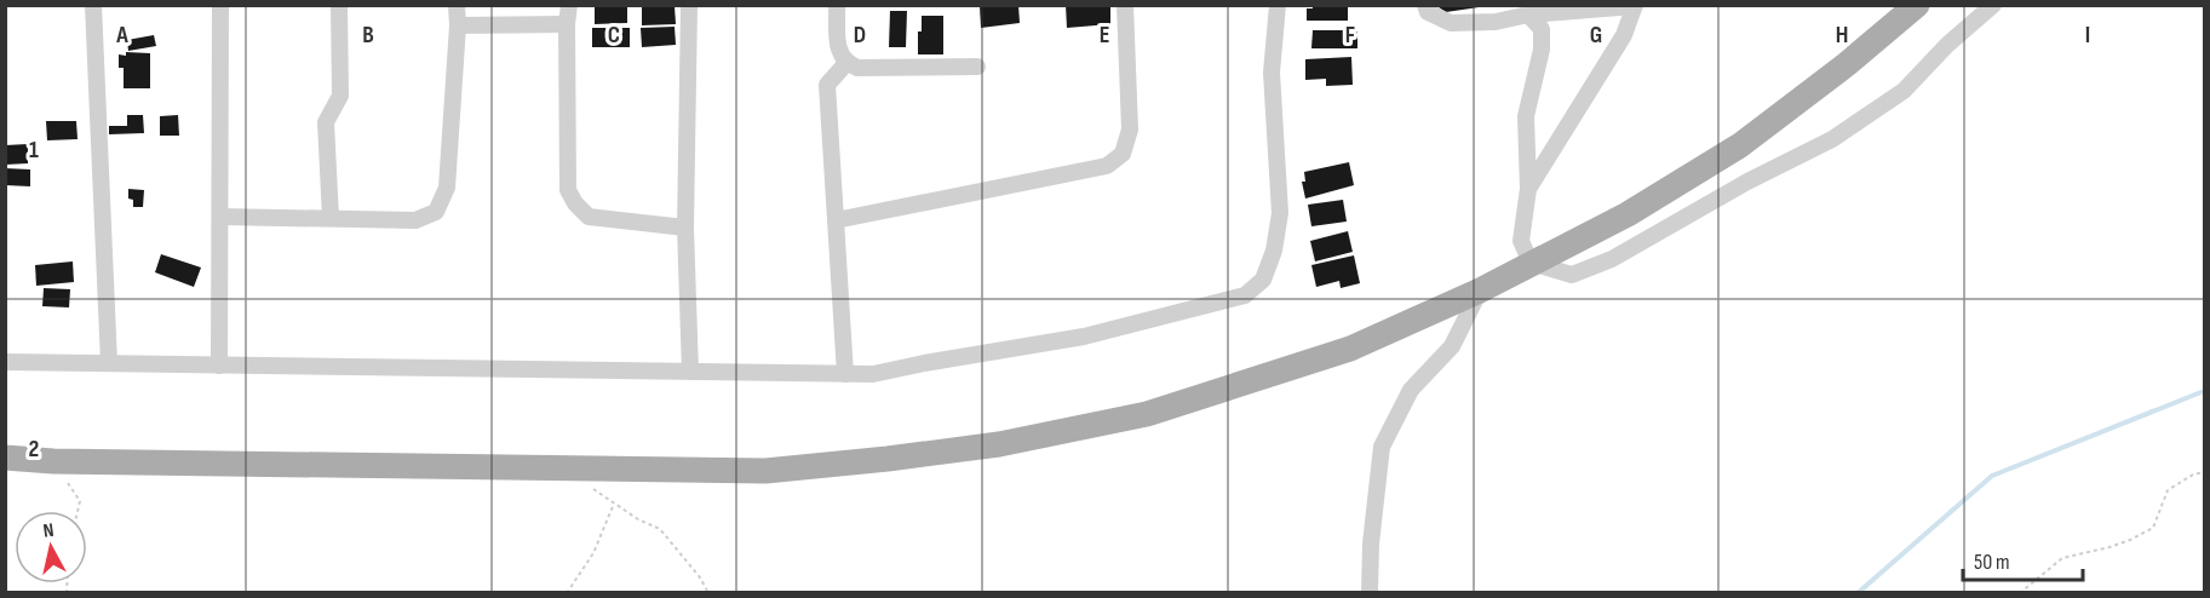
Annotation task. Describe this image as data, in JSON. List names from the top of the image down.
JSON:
{
  "scale_bar": "50 m",
  "north": "top",
  "grid": {
    "columns": [
      "A",
      "B",
      "C",
      "D",
      "E",
      "F",
      "G",
      "H",
      "I"
    ],
    "rows": ["1", "2"]
  }
}
